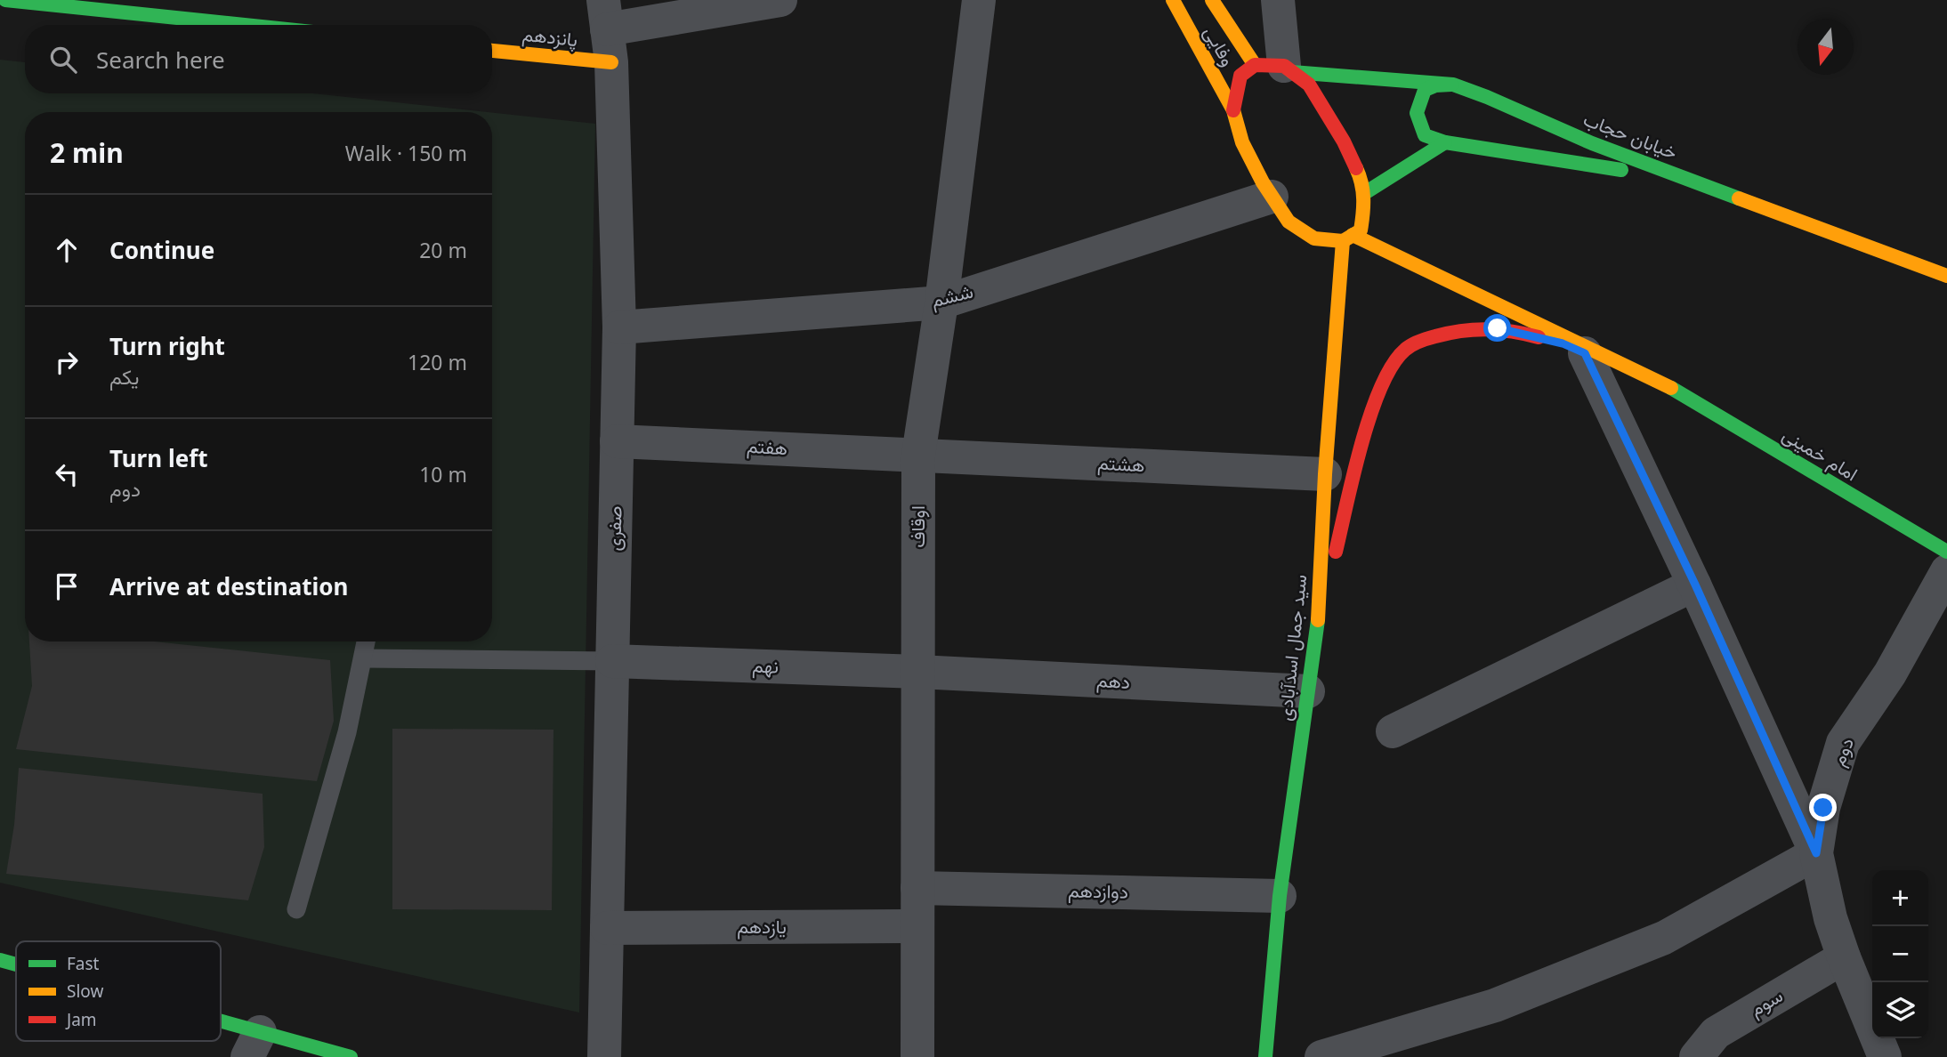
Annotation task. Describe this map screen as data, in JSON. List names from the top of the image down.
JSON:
{
  "streets": {
    "main road": [
      "پانزدهم",
      "وفایی",
      "خیابان حجاب",
      "امام خمینی",
      "سید جمال اسدآبادی"
    ],
    "street": [
      "ششم",
      "هفتم",
      "هشتم",
      "اوقاف",
      "صفری",
      "نهم",
      "دهم",
      "دوم",
      "دوازدهم",
      "یازدهم",
      "سوم"
    ]
  },
  "crossings": [
    ["پانزدهم", "صفری"],
    ["وفایی", "خیابان حجاب"],
    ["وفایی", "ششم"],
    ["وفایی", "امام خمینی"],
    ["وفایی", "سید جمال اسدآبادی"],
    ["ششم", "اوقاف"],
    ["ششم", "صفری"],
    ["هفتم", "هشتم"],
    ["هفتم", "اوقاف"],
    ["هفتم", "صفری"],
    ["هشتم", "اوقاف"],
    ["هشتم", "سید جمال اسدآبادی"],
    ["اوقاف", "نهم"],
    ["اوقاف", "دهم"],
    ["اوقاف", "دوازدهم"],
    ["اوقاف", "یازدهم"],
    ["صفری", "نهم"],
    ["صفری", "یازدهم"],
    ["سید جمال اسدآبادی", "دهم"],
    ["سید جمال اسدآبادی", "دوازدهم"],
    ["نهم", "دهم"],
    ["دوم", "سوم"]
  ],
  "legend": ["Fast", "Slow", "Jam"],
  "north": "bottom",
  "page": {
    "search": "Search here",
    "heading": ["2 min", "Walk · 150 m"],
    "list": [
      ["Continue", "20 m"],
      ["Turn right", "یکم", "120 m"],
      ["Turn left", "دوم", "10 m"],
      "Arrive at destination"
    ],
    "map_buttons": ["+", "−"]
  }
}
